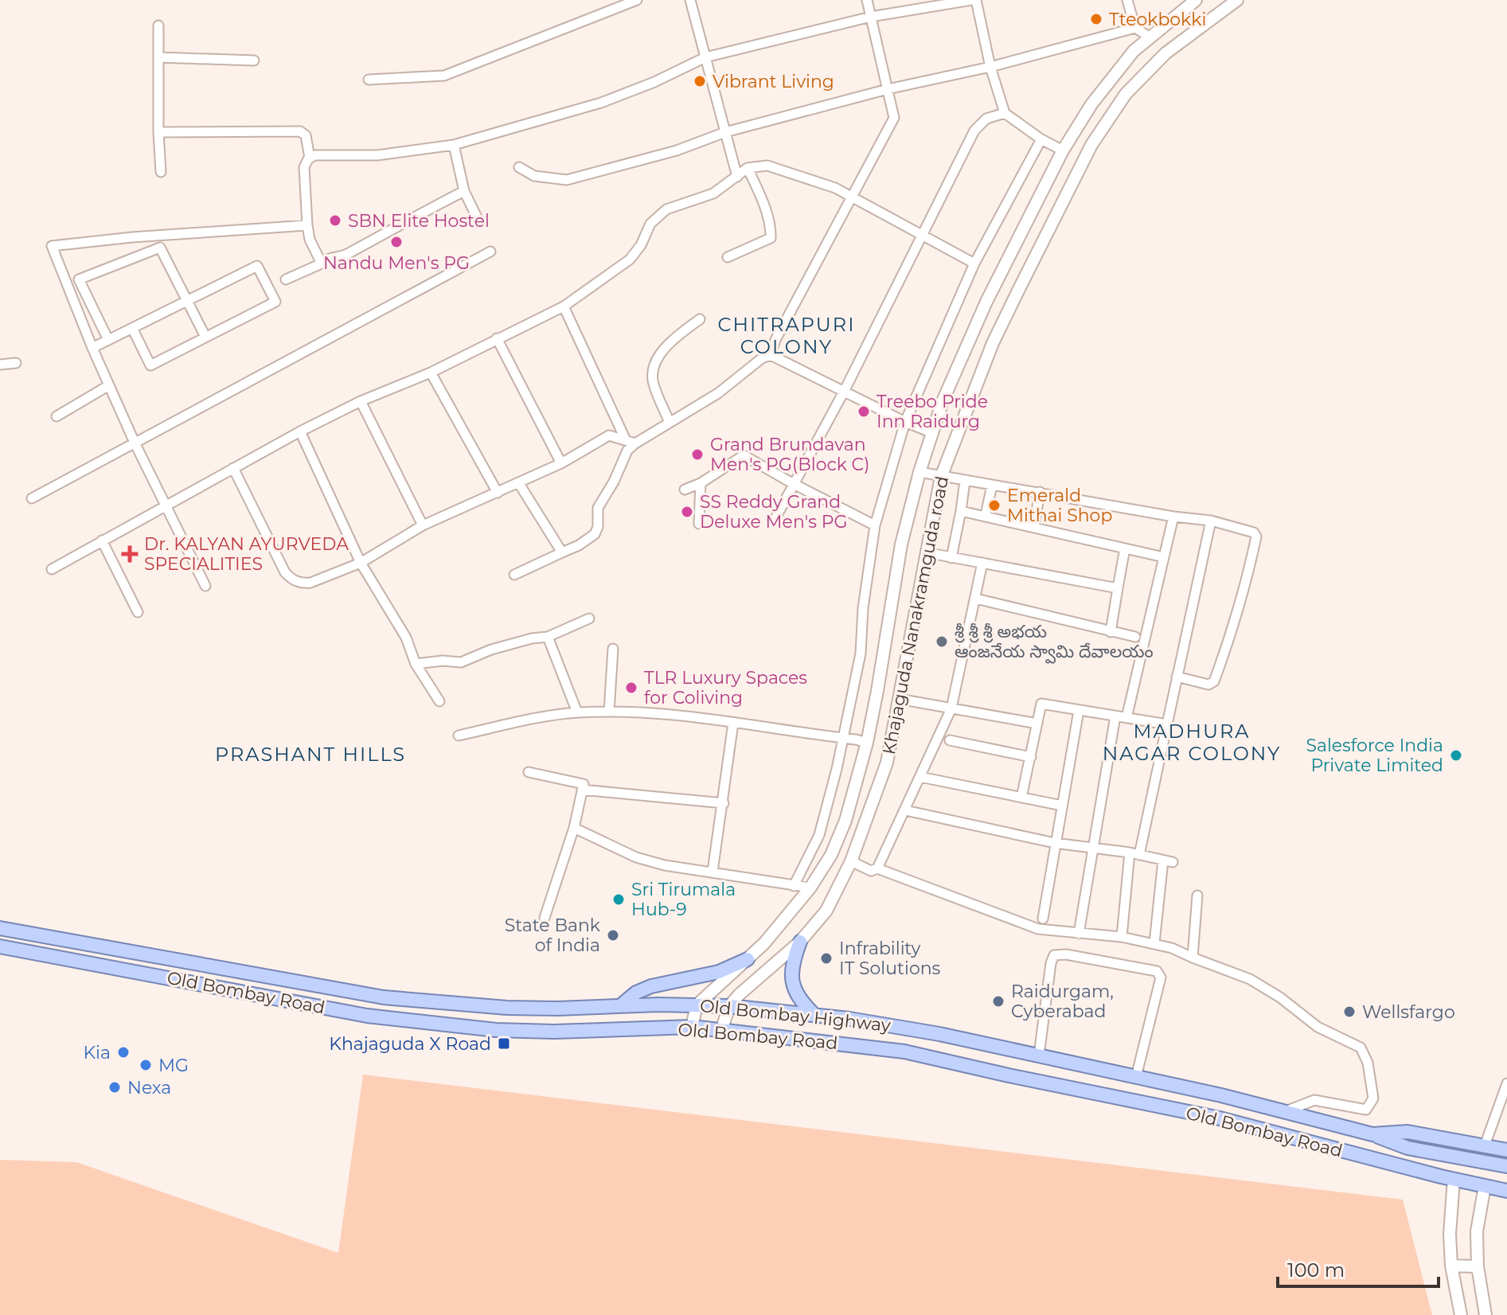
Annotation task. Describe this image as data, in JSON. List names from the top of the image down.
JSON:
{
  "streets": {
    "main road": ["Khajaguda Nanakramguda road", "Old Bombay Road", "Old Bombay Highway"]
  },
  "crossings": [
    ["Khajaguda Nanakramguda road", "Old Bombay Highway"]
  ],
  "districts": ["CHITRAPURI COLONY", "MADHURA NAGAR COLONY", "PRASHANT HILLS"],
  "places": {
    "other": [
      "Tteokbokki",
      "Vibrant Living",
      "SBN Elite Hostel",
      "Nandu Men's PG",
      "Treebo Pride Inn Raidurg",
      "Grand Brundavan Men's PG(Block C)",
      "Emerald Mithai Shop",
      "SS Reddy Grand Deluxe Men's PG",
      "శ్రీ శ్రీ శ్రీ అభయ ఆంజనేయ స్వామి దేవాలయం",
      "TLR Luxury Spaces for Coliving",
      "Salesforce India Private Limited",
      "Sri Tirumala Hub-9",
      "State Bank of India",
      "Infrability IT Solutions",
      "Raidurgam, Cyberabad",
      "Wellsfargo",
      "Kia",
      "MG",
      "Nexa"
    ],
    "health": ["Dr. KALYAN AYURVEDA SPECIALITIES"],
    "transit": ["Khajaguda X Road"]
  },
  "scale_bar": "100 m"
}
